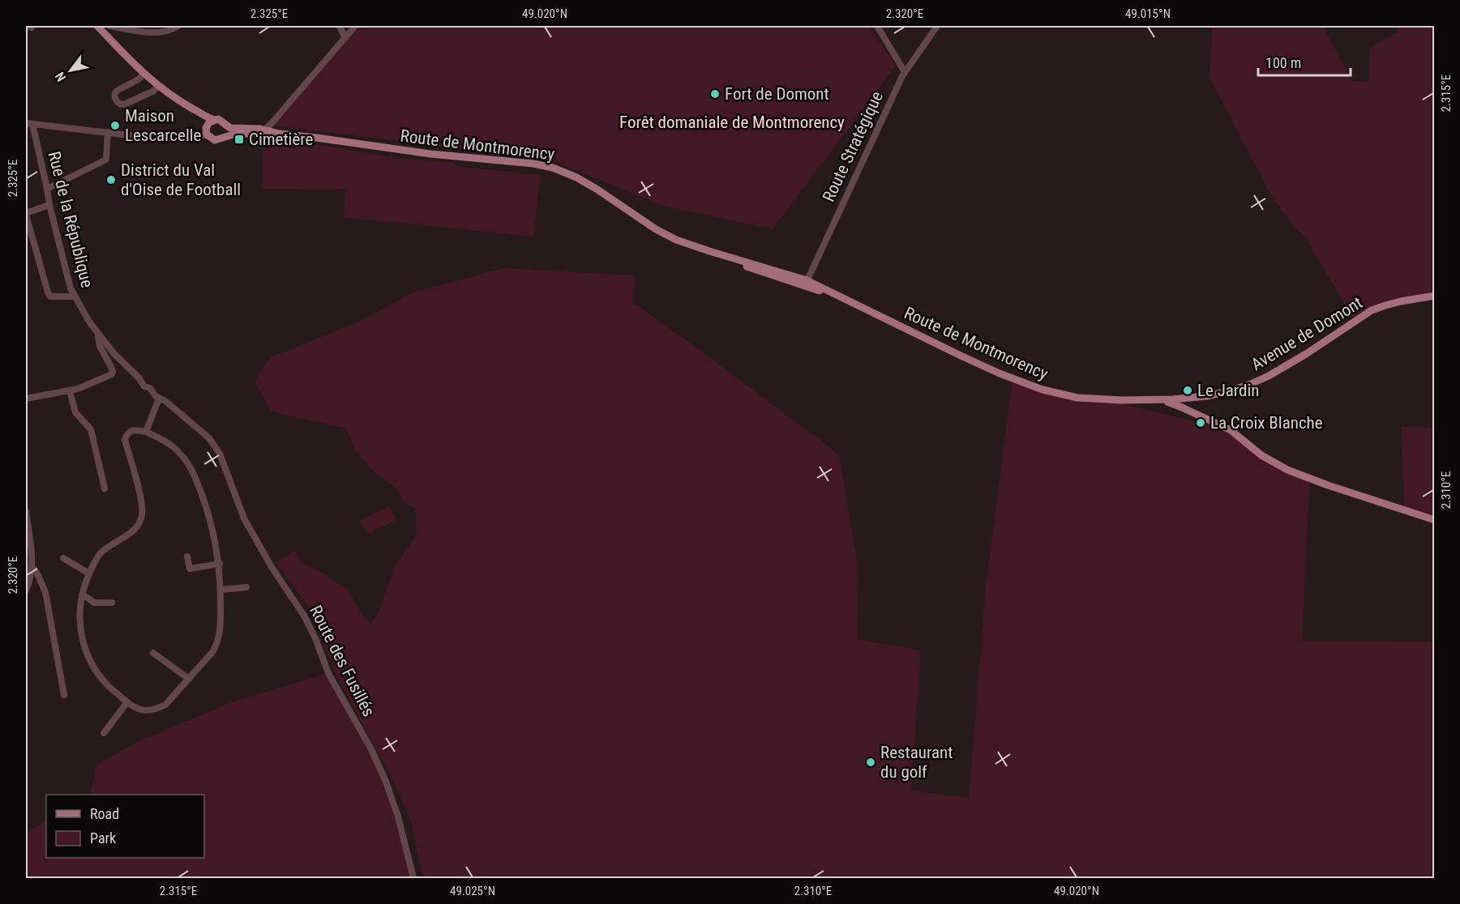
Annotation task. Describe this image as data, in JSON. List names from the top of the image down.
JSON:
{
  "streets": {
    "main road": ["Route de Montmorency", "Avenue de Domont"],
    "street": ["Route Stratégique", "Rue de la République", "Route des Fusillés"]
  },
  "crossings": [
    ["Route de Montmorency", "Route Stratégique"],
    ["Route de Montmorency", "Avenue de Domont"],
    ["Rue de la République", "Route des Fusillés"]
  ],
  "parks": ["Forêt domaniale de Montmorency"],
  "places": {
    "other": [
      "Fort de Domont",
      "Maison Lescarcelle",
      "District du Val d'Oise de Football",
      "Le Jardin",
      "La Croix Blanche",
      "Restaurant du golf"
    ],
    "transit": ["Cimetière"]
  },
  "legend": ["Road", "Park"],
  "scale_bar": "100 m",
  "north": "bottom left",
  "coordinates": [
    "2.325°E",
    "49.020°N",
    "2.320°E",
    "49.015°N",
    "2.315°E",
    "2.310°E",
    "49.025°N"
  ]
}
